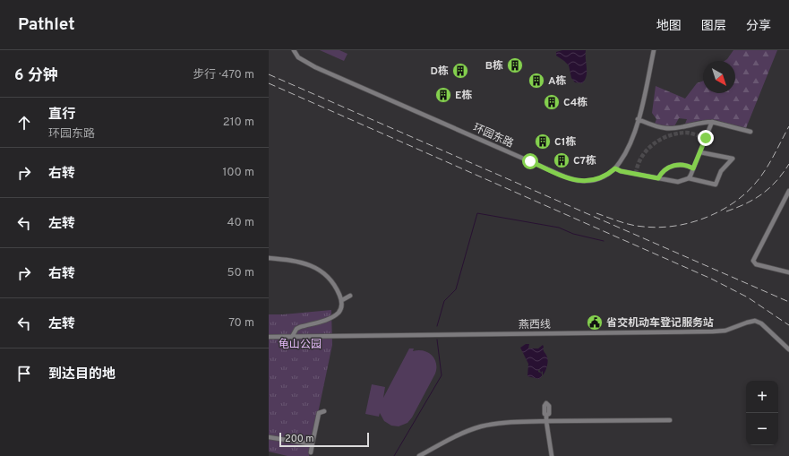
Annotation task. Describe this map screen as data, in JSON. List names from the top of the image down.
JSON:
{
  "streets": {
    "street": ["环园东路", "燕西线"]
  },
  "parks": ["龟山公园"],
  "places": {
    "building": [
      "B栋",
      "D栋",
      "A栋",
      "E栋",
      "C4栋",
      "C1栋",
      "C7栋"
    ],
    "public building": ["省交机动车登记服务站"]
  },
  "scale_bar": "200 m",
  "north": "bottom right",
  "page": {
    "header": "Pathlet",
    "nav": ["地图", "图层", "分享"],
    "heading": ["6 分钟", "步行 · 470 m"],
    "list": [
      ["直行", "环园东路", "210 m"],
      ["右转", "100 m"],
      ["左转", "40 m"],
      ["右转", "50 m"],
      ["左转", "70 m"],
      "到达目的地"
    ],
    "map_buttons": ["+", "−"],
    "scale": "200 m"
  }
}
